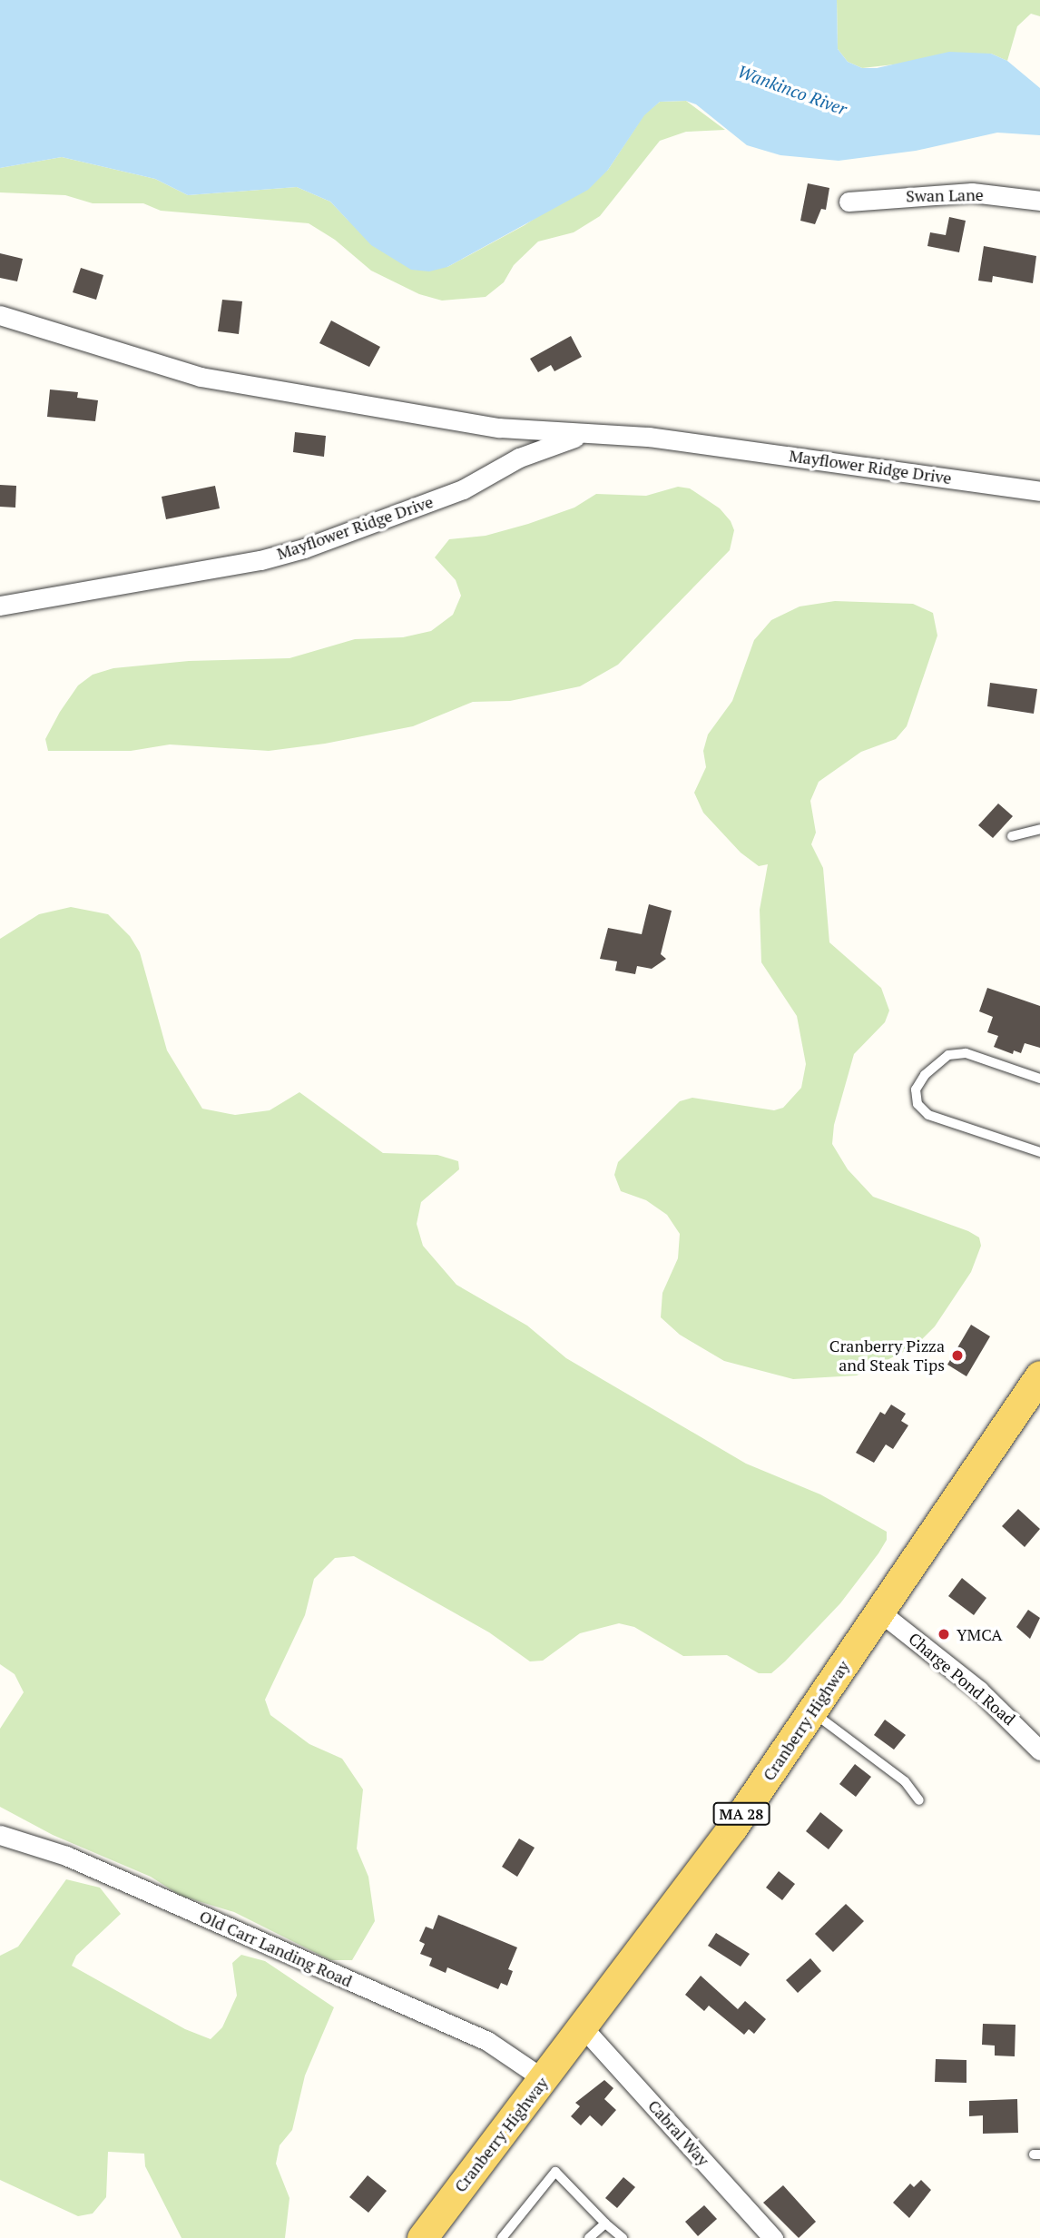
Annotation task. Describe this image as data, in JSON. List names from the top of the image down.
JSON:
{
  "streets": {
    "main road": ["Cranberry Highway", "MA 28"],
    "street": [
      "Swan Lane",
      "Mayflower Ridge Drive",
      "Charge Pond Road",
      "Old Carr Landing Road",
      "Cabral Way"
    ]
  },
  "crossings": [
    ["Charge Pond Road", "Cranberry Highway"],
    ["Cranberry Highway", "Old Carr Landing Road"],
    ["Cranberry Highway", "Cabral Way"]
  ],
  "water": ["Wankinco River"],
  "places": ["Cranberry Pizza and Steak Tips", "YMCA"]
}
